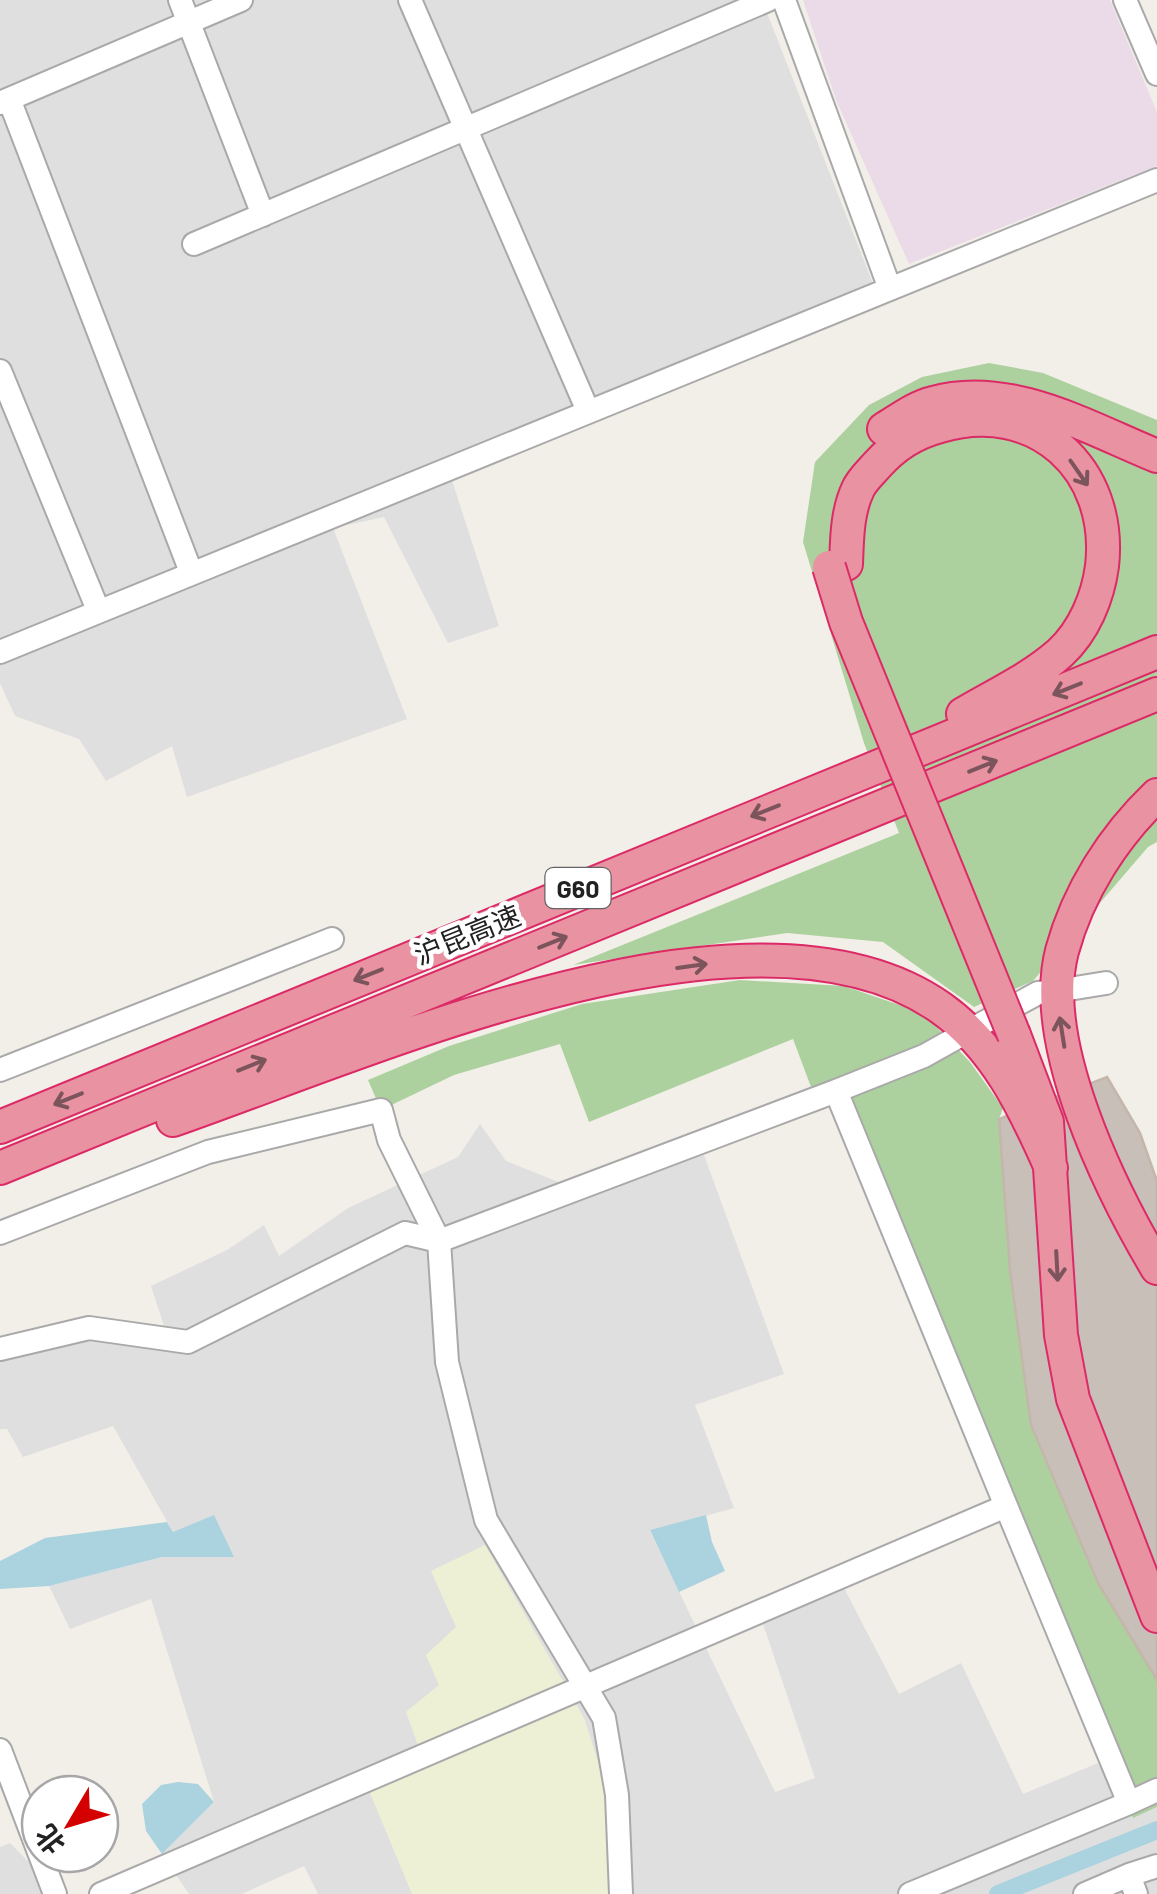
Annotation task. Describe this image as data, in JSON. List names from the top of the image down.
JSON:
{
  "streets": {
    "highway": ["G60", "沪昆高速"]
  },
  "north": "bottom left"
}
